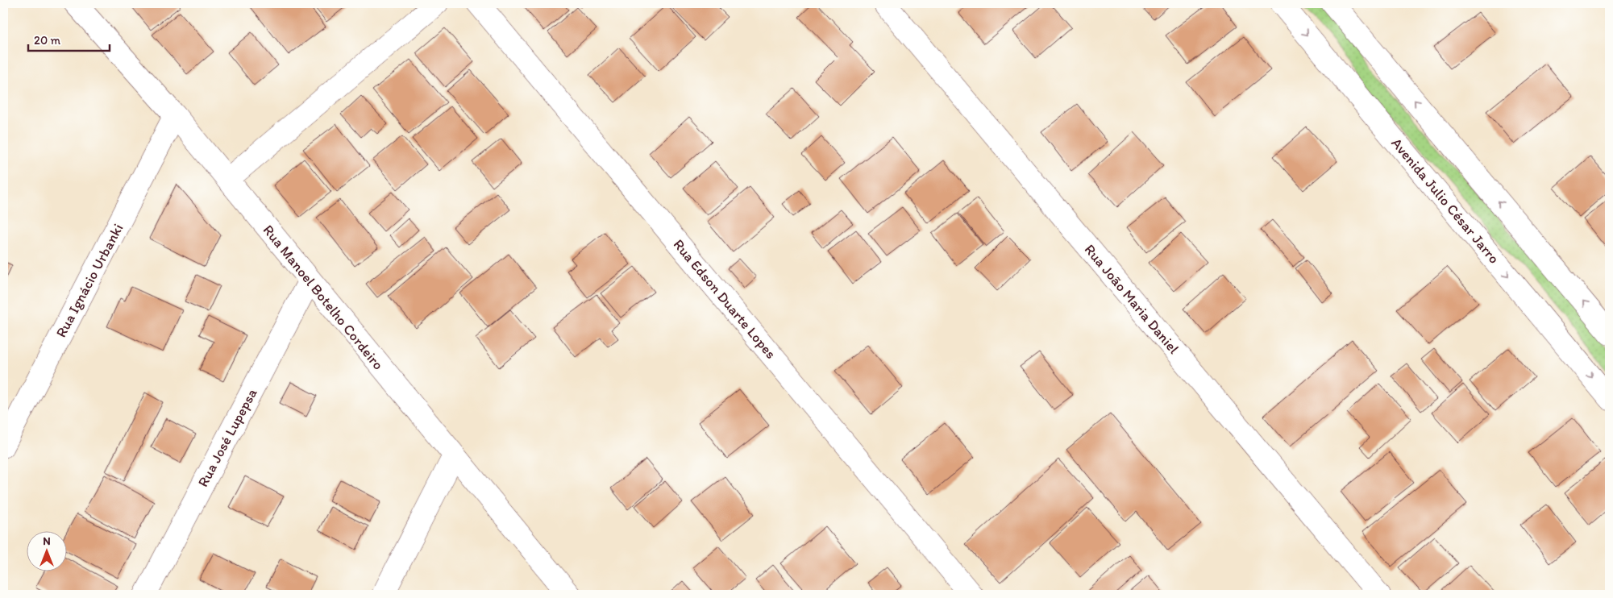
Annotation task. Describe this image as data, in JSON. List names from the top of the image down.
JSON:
{
  "streets": {
    "street": [
      "Avenida Julio César Jarro",
      "Rua Ignácio Urbanki",
      "Rua Manoel Botelho Cordeiro",
      "Rua Edson Duarte Lopes",
      "Rua João Maria Daniel",
      "Rua José Lupepsa"
    ]
  },
  "crossings": [
    ["Rua Ignácio Urbanki", "Rua Manoel Botelho Cordeiro"],
    ["Rua Manoel Botelho Cordeiro", "Rua José Lupepsa"]
  ],
  "scale_bar": "20 m",
  "north": "top"
}
